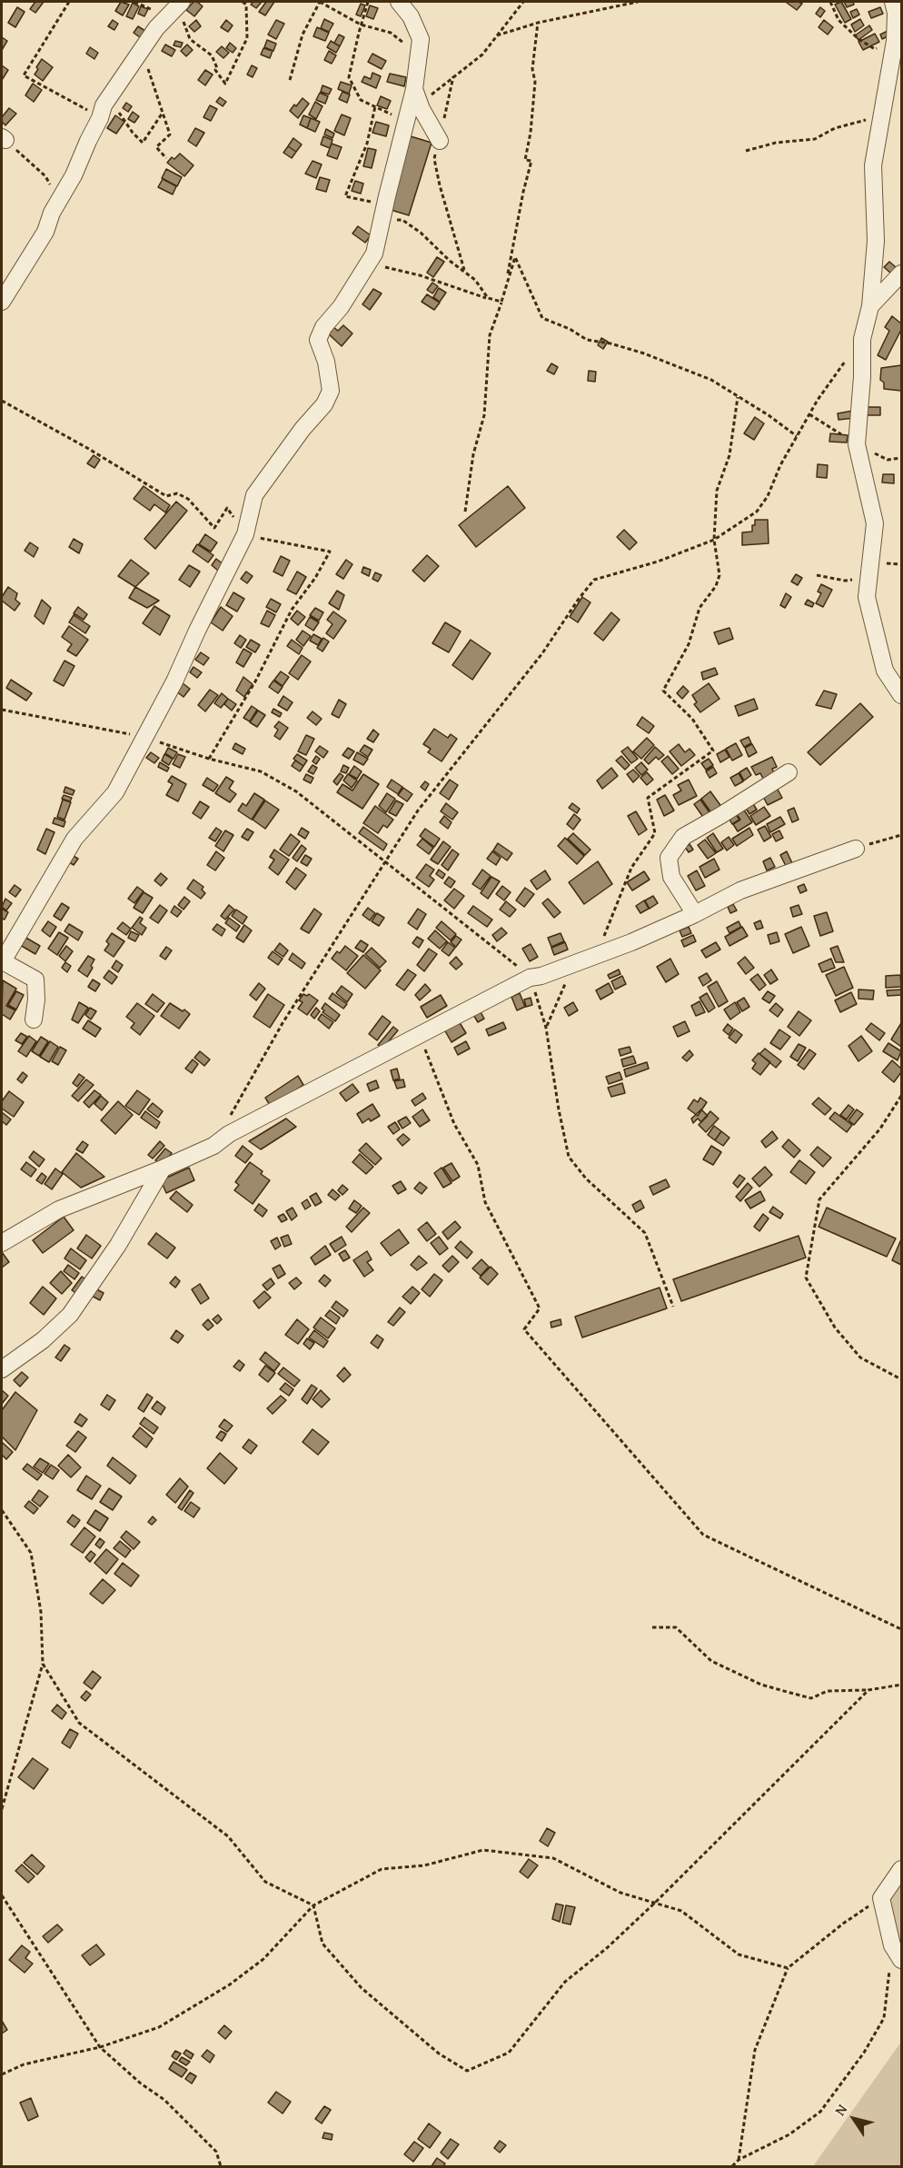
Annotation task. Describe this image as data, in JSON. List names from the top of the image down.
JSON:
{
  "north": "top left"
}
